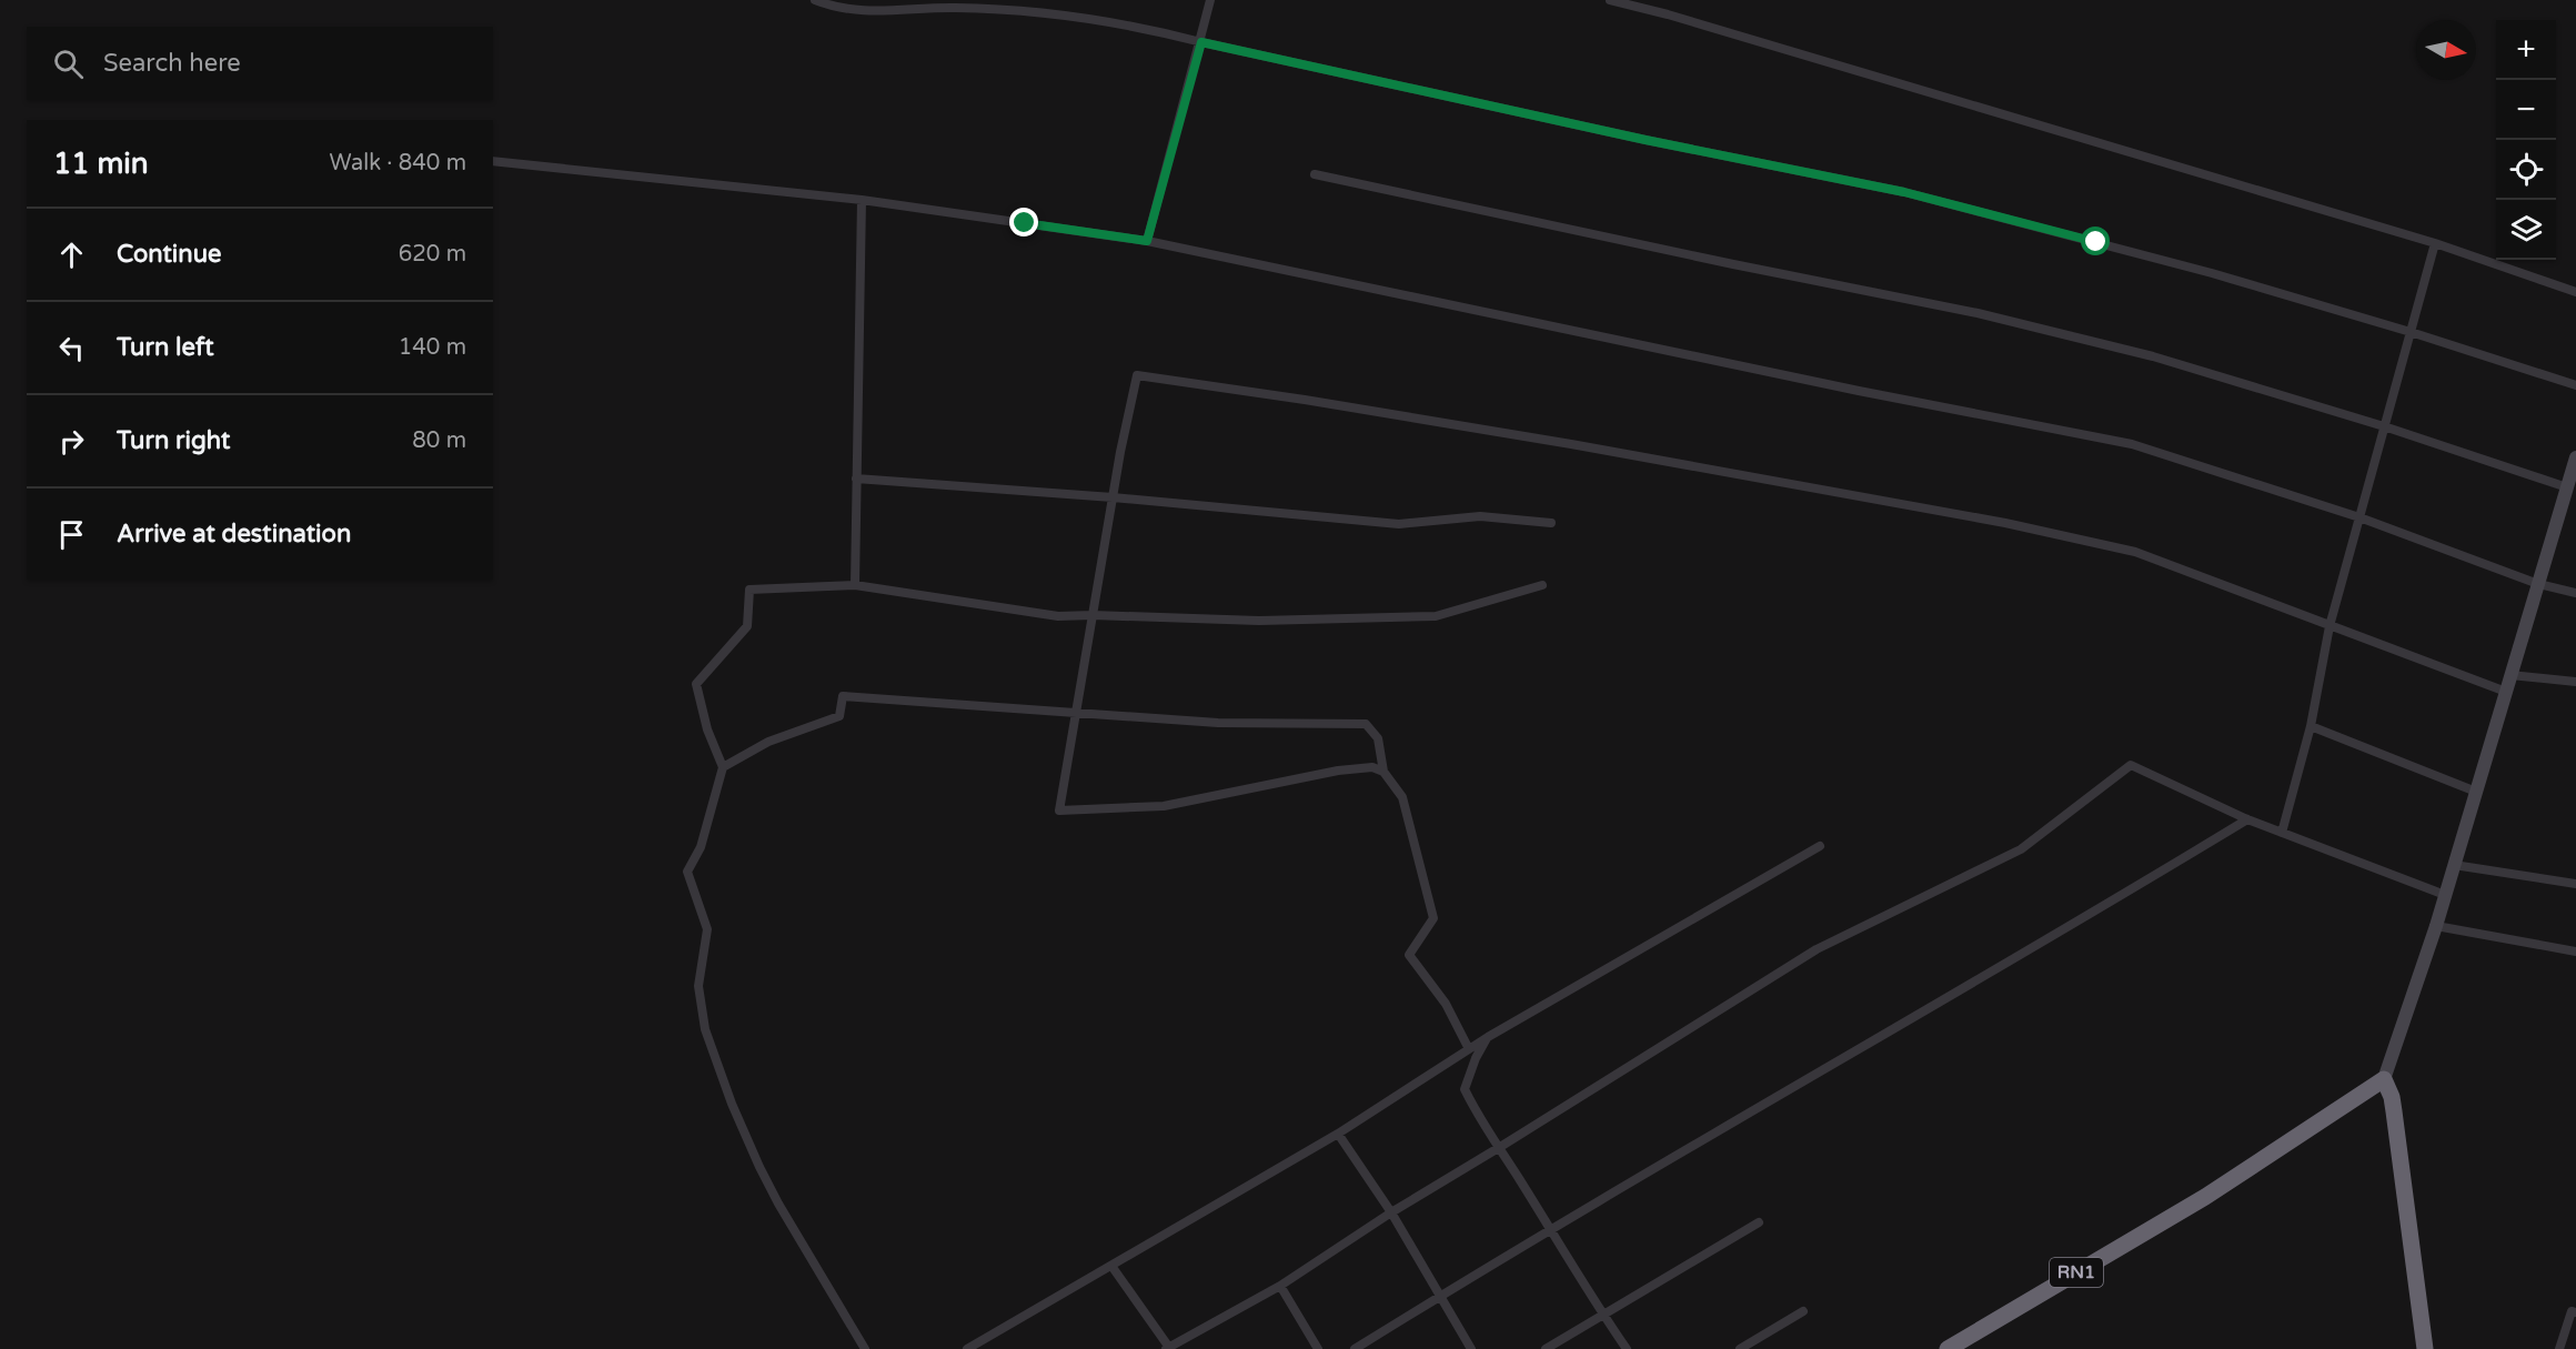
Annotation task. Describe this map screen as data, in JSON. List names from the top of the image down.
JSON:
{
  "streets": {
    "highway": ["RN1"]
  },
  "north": "right",
  "page": {
    "map_buttons": ["+", "−"],
    "search": "Search here",
    "heading": ["11 min", "Walk · 840 m"],
    "list": [
      ["Continue", "620 m"],
      ["Turn left", "140 m"],
      ["Turn right", "80 m"],
      "Arrive at destination"
    ]
  }
}
